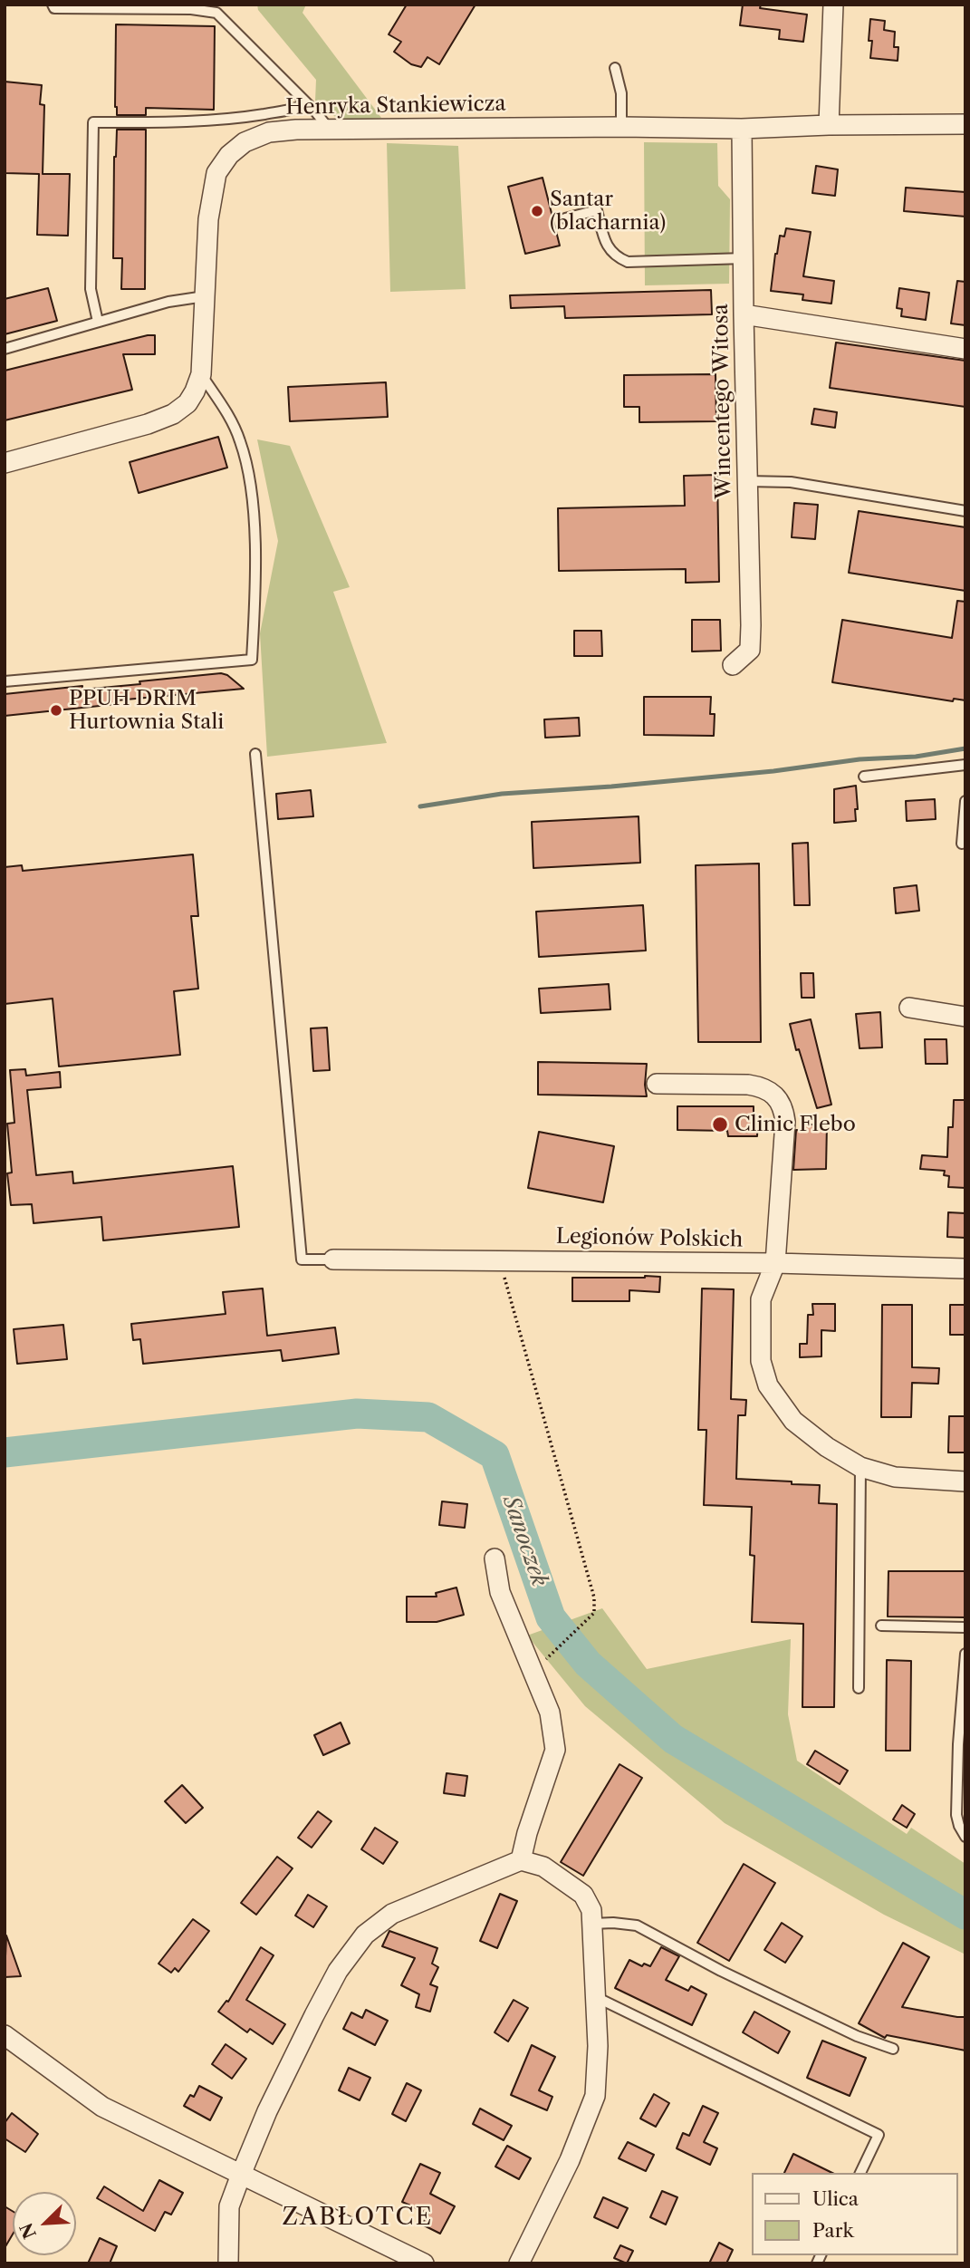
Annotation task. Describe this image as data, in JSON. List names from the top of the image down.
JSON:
{
  "streets": {
    "street": ["Henryka Stankiewicza", "Wincentego Witosa", "Legionów Polskich"]
  },
  "crossings": [
    ["Henryka Stankiewicza", "Wincentego Witosa"]
  ],
  "districts": ["ZABŁOTCE"],
  "water": ["Sanoczek"],
  "places": ["Santar (blacharnia)", "PPUH DRIM Hurtownia Stali", "Clinic Flebo"],
  "legend": ["Ulica", "Park"],
  "north": "bottom left"
}
